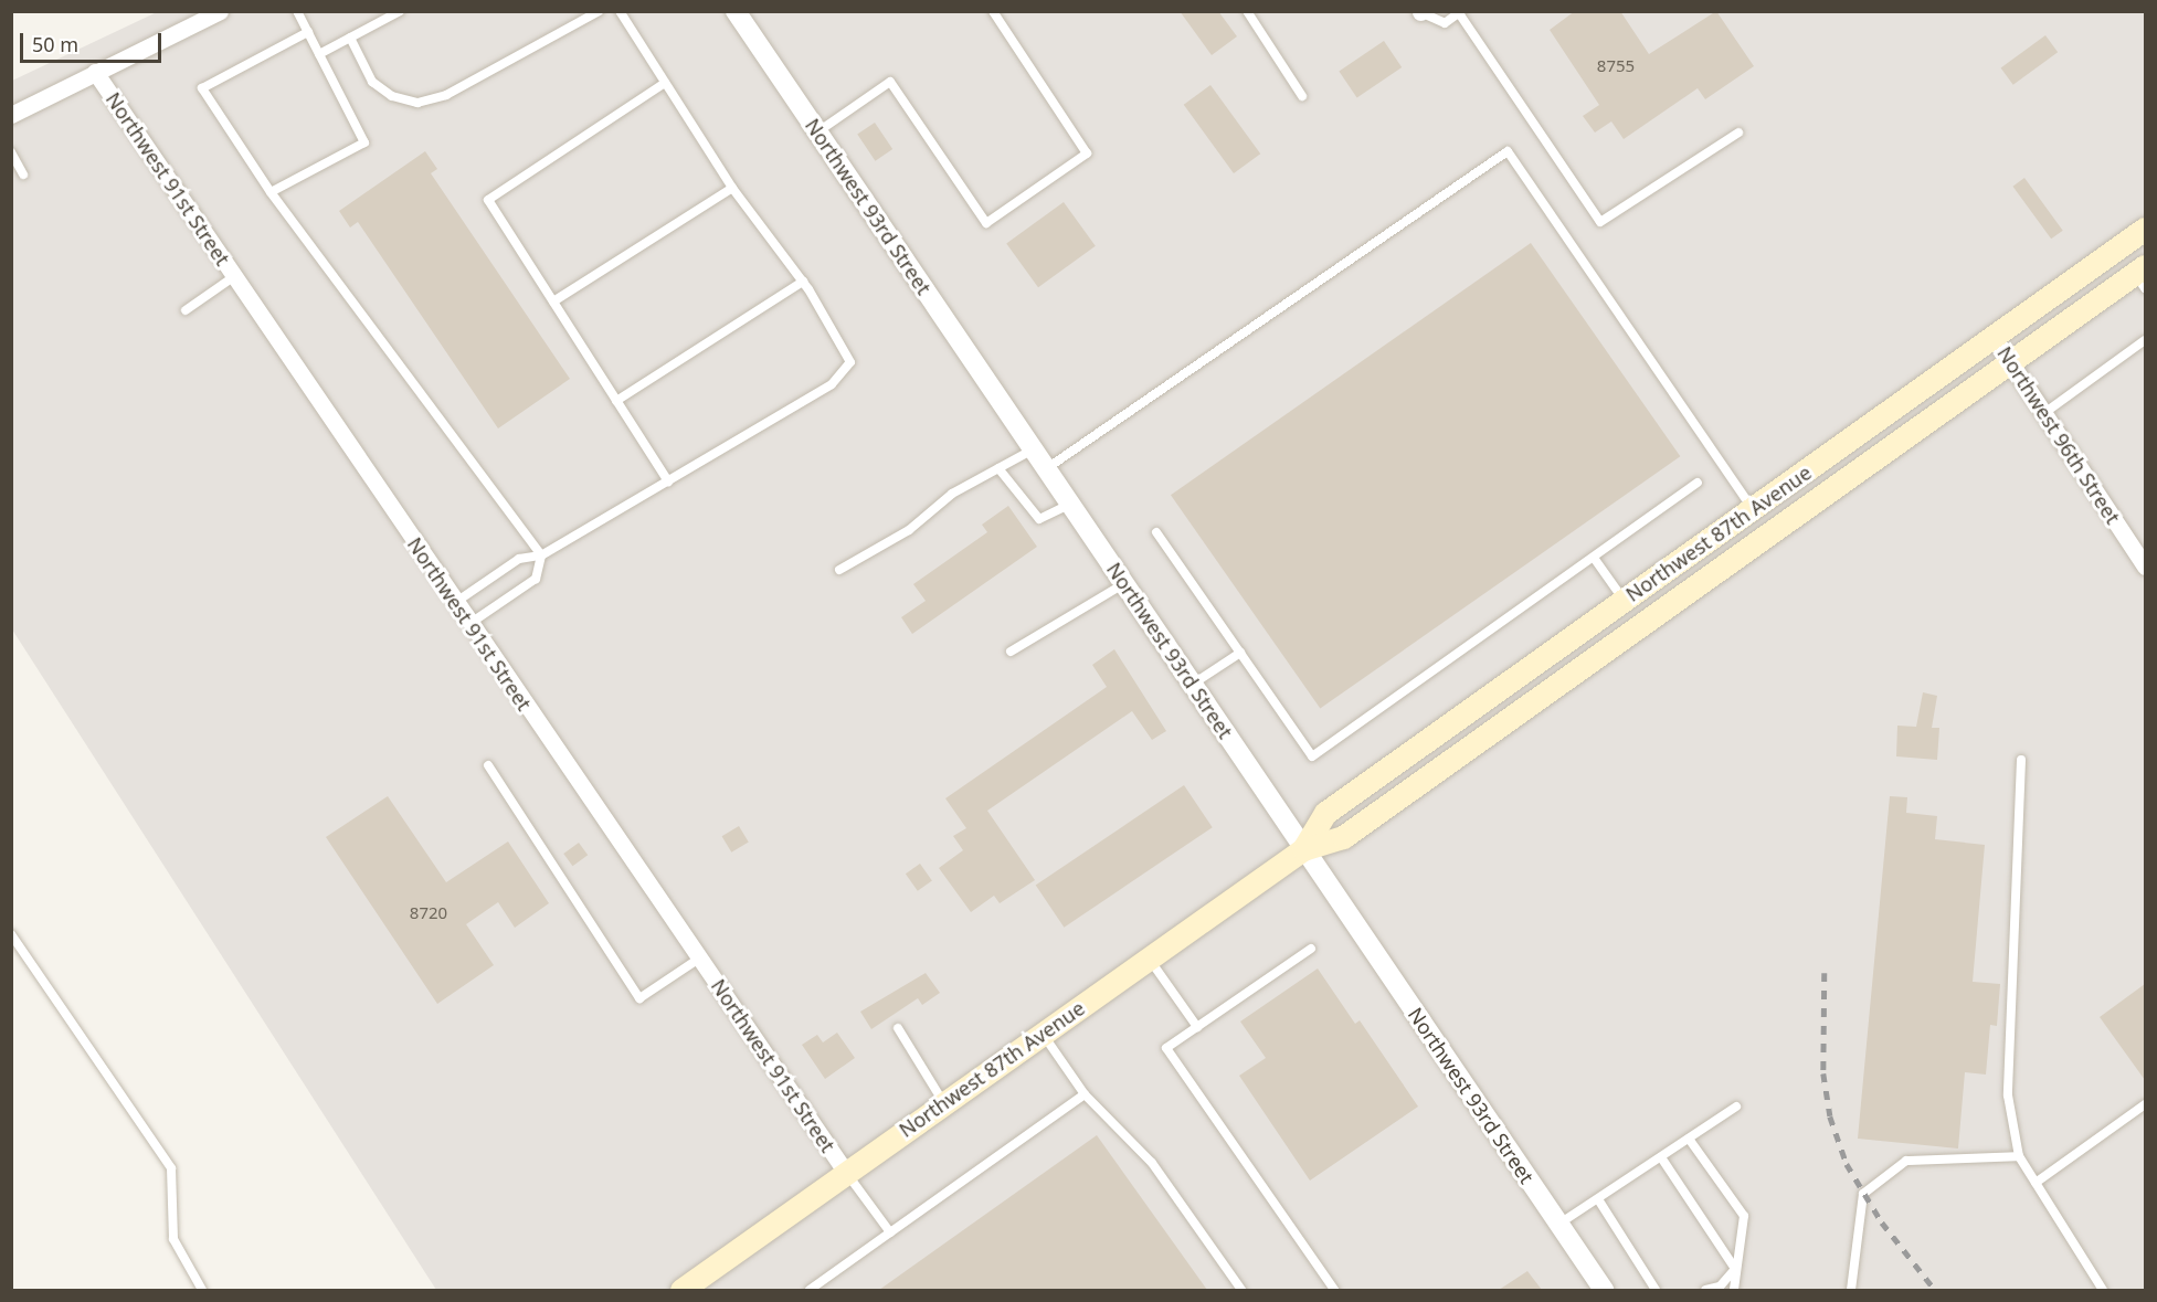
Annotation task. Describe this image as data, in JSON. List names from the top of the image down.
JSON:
{
  "streets": {
    "main road": ["Northwest 87th Avenue"],
    "street": ["Northwest 91st Street", "Northwest 93rd Street", "Northwest 96th Street"]
  },
  "crossings": [
    ["Northwest 91st Street", "Northwest 87th Avenue"],
    ["Northwest 93rd Street", "Northwest 87th Avenue"],
    ["Northwest 96th Street", "Northwest 87th Avenue"]
  ],
  "house_numbers": ["8755", "8720"],
  "scale_bar": "50 m"
}
